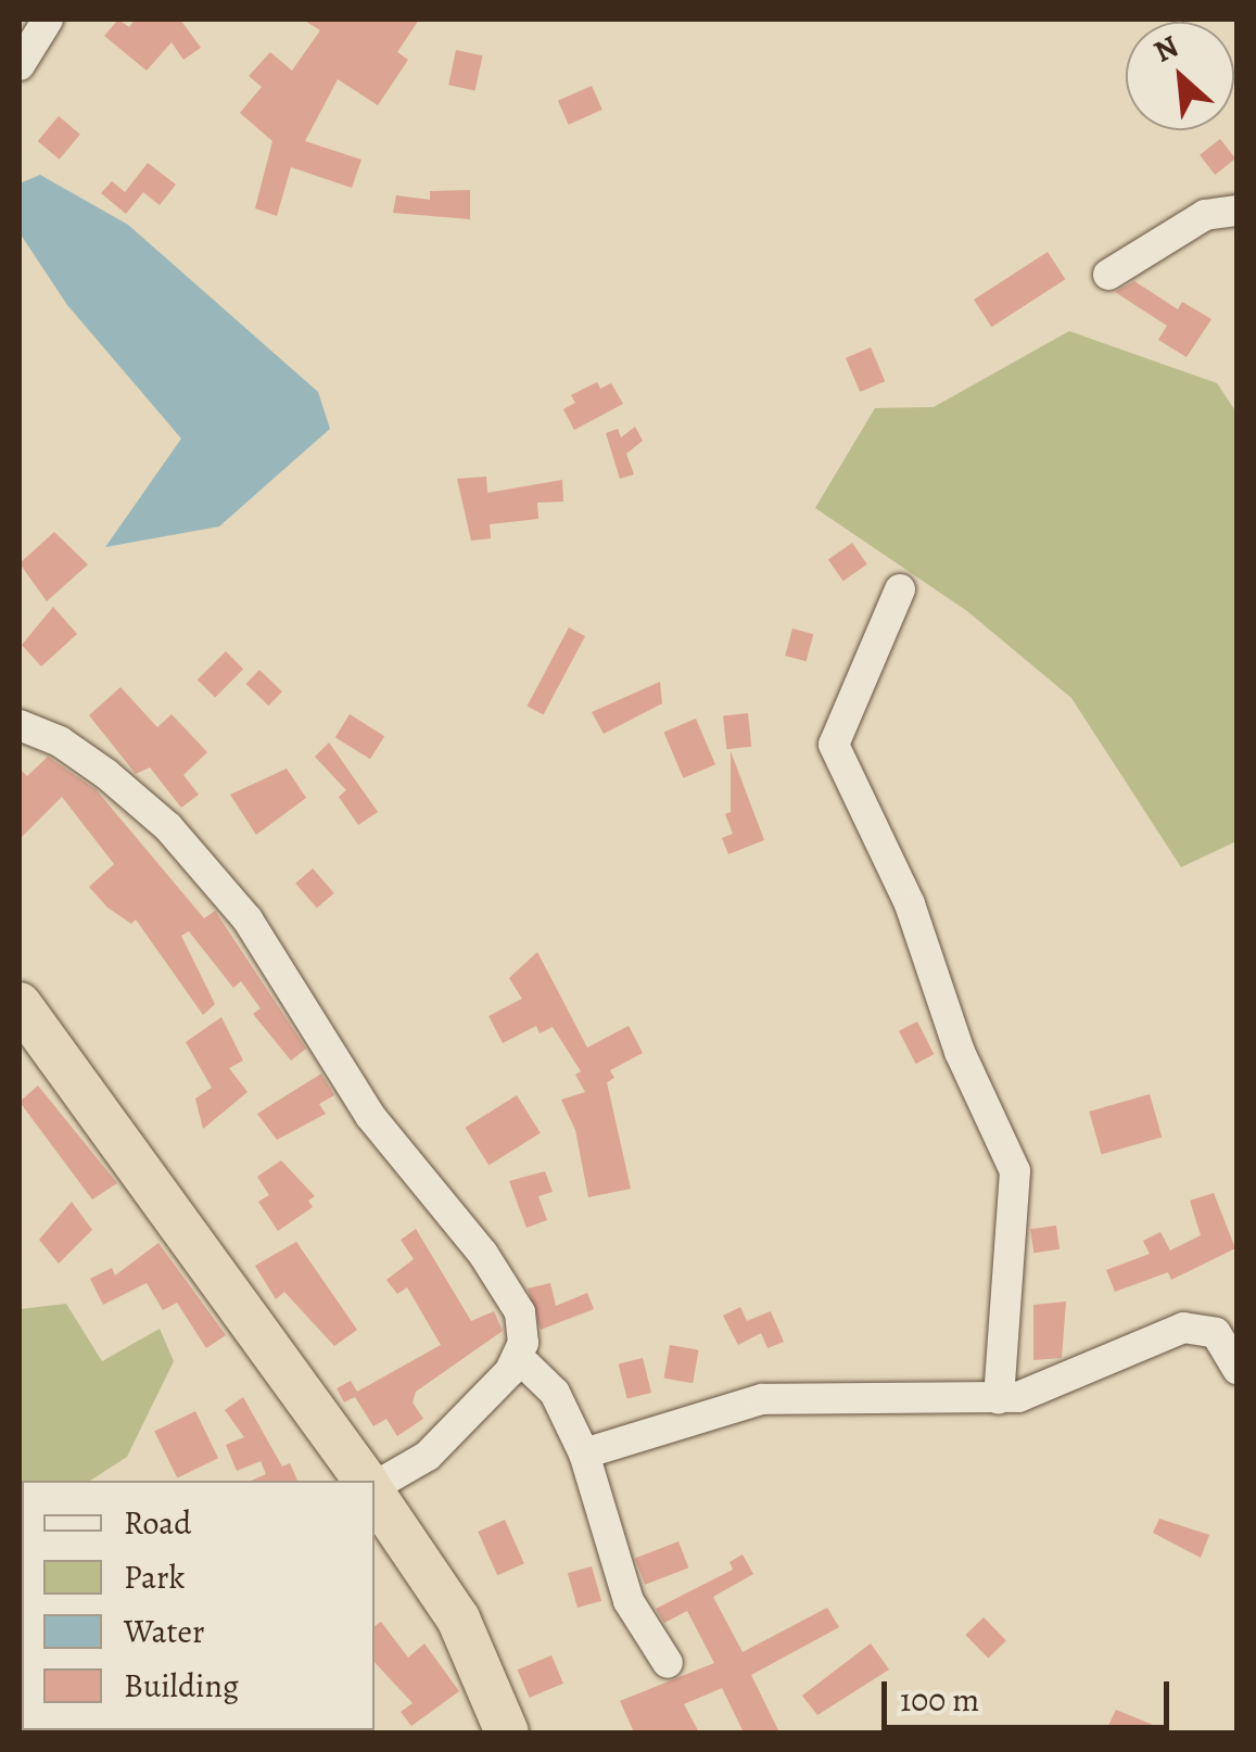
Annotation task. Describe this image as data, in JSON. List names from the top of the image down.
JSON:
{
  "legend": [
    "Road",
    "Park",
    "Water",
    "Building"
  ],
  "scale_bar": "100 m",
  "north": "top left"
}
